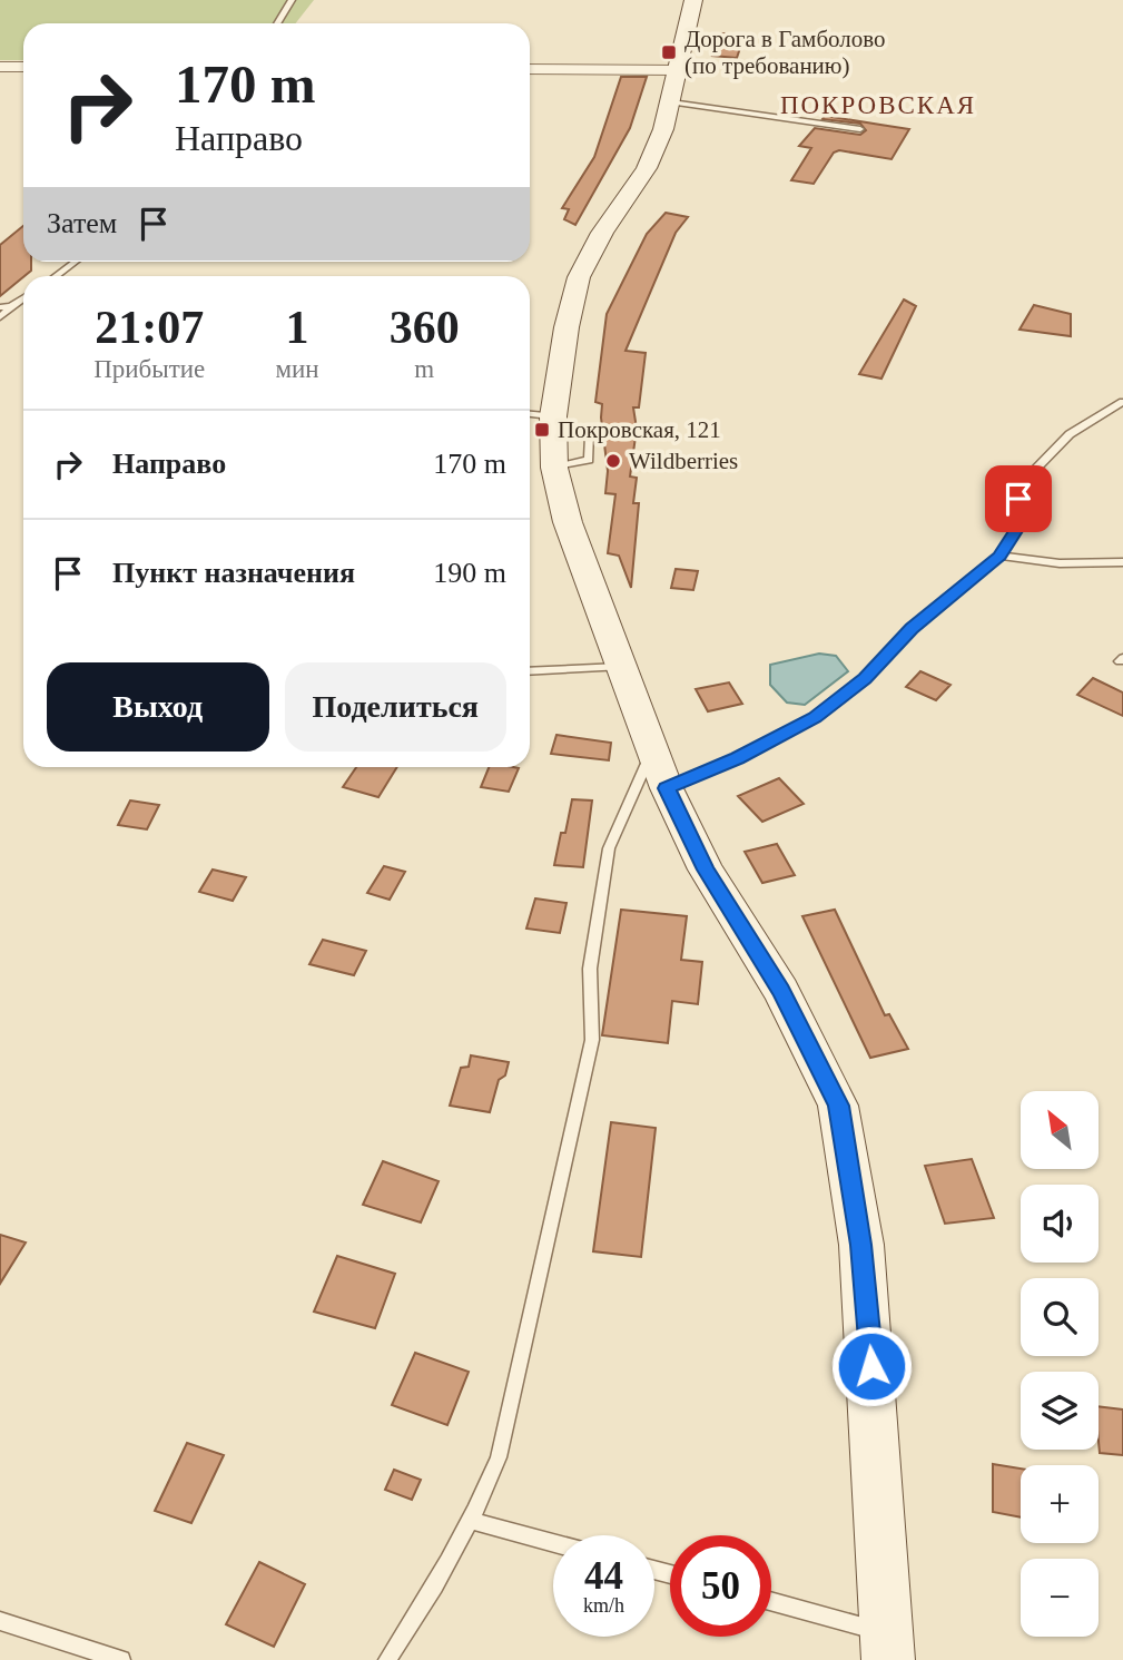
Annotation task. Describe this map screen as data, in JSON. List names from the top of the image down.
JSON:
{
  "districts": ["ПОКРОВСКАЯ"],
  "places": {
    "transit": ["Дорога в Гамболово (по требованию)", "Покровская, 121"],
    "other": ["Wildberries"]
  },
  "north": "top left",
  "page": {
    "turn": ["170 m", "Направо"],
    "then": "Затем",
    "eta": [
      "21:07",
      "Прибытие",
      "1",
      "мин",
      "360",
      "m"
    ],
    "list": [
      {
        "name": "Направо",
        "value": "170 m"
      },
      {
        "name": "Пункт назначения",
        "value": "190 m"
      }
    ],
    "buttons": ["Выход", "Поделиться"],
    "map_buttons": ["+", "−"],
    "speed": "44 km/h",
    "limit": "50"
  }
}
